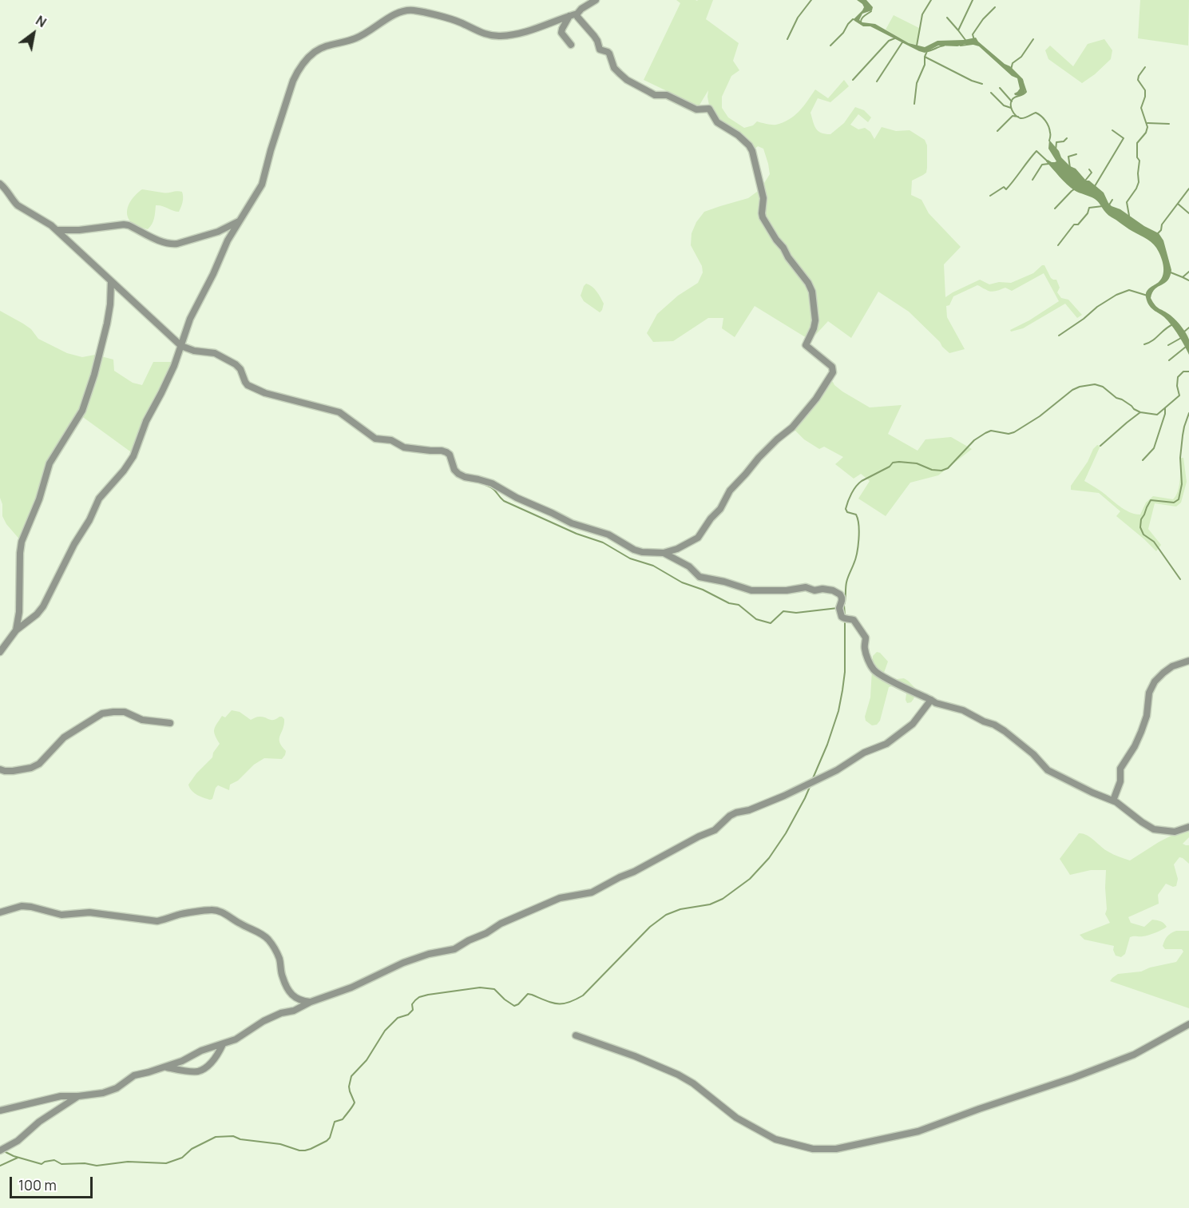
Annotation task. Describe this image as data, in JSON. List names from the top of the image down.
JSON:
{
  "scale_bar": "100 m",
  "north": "top right"
}
